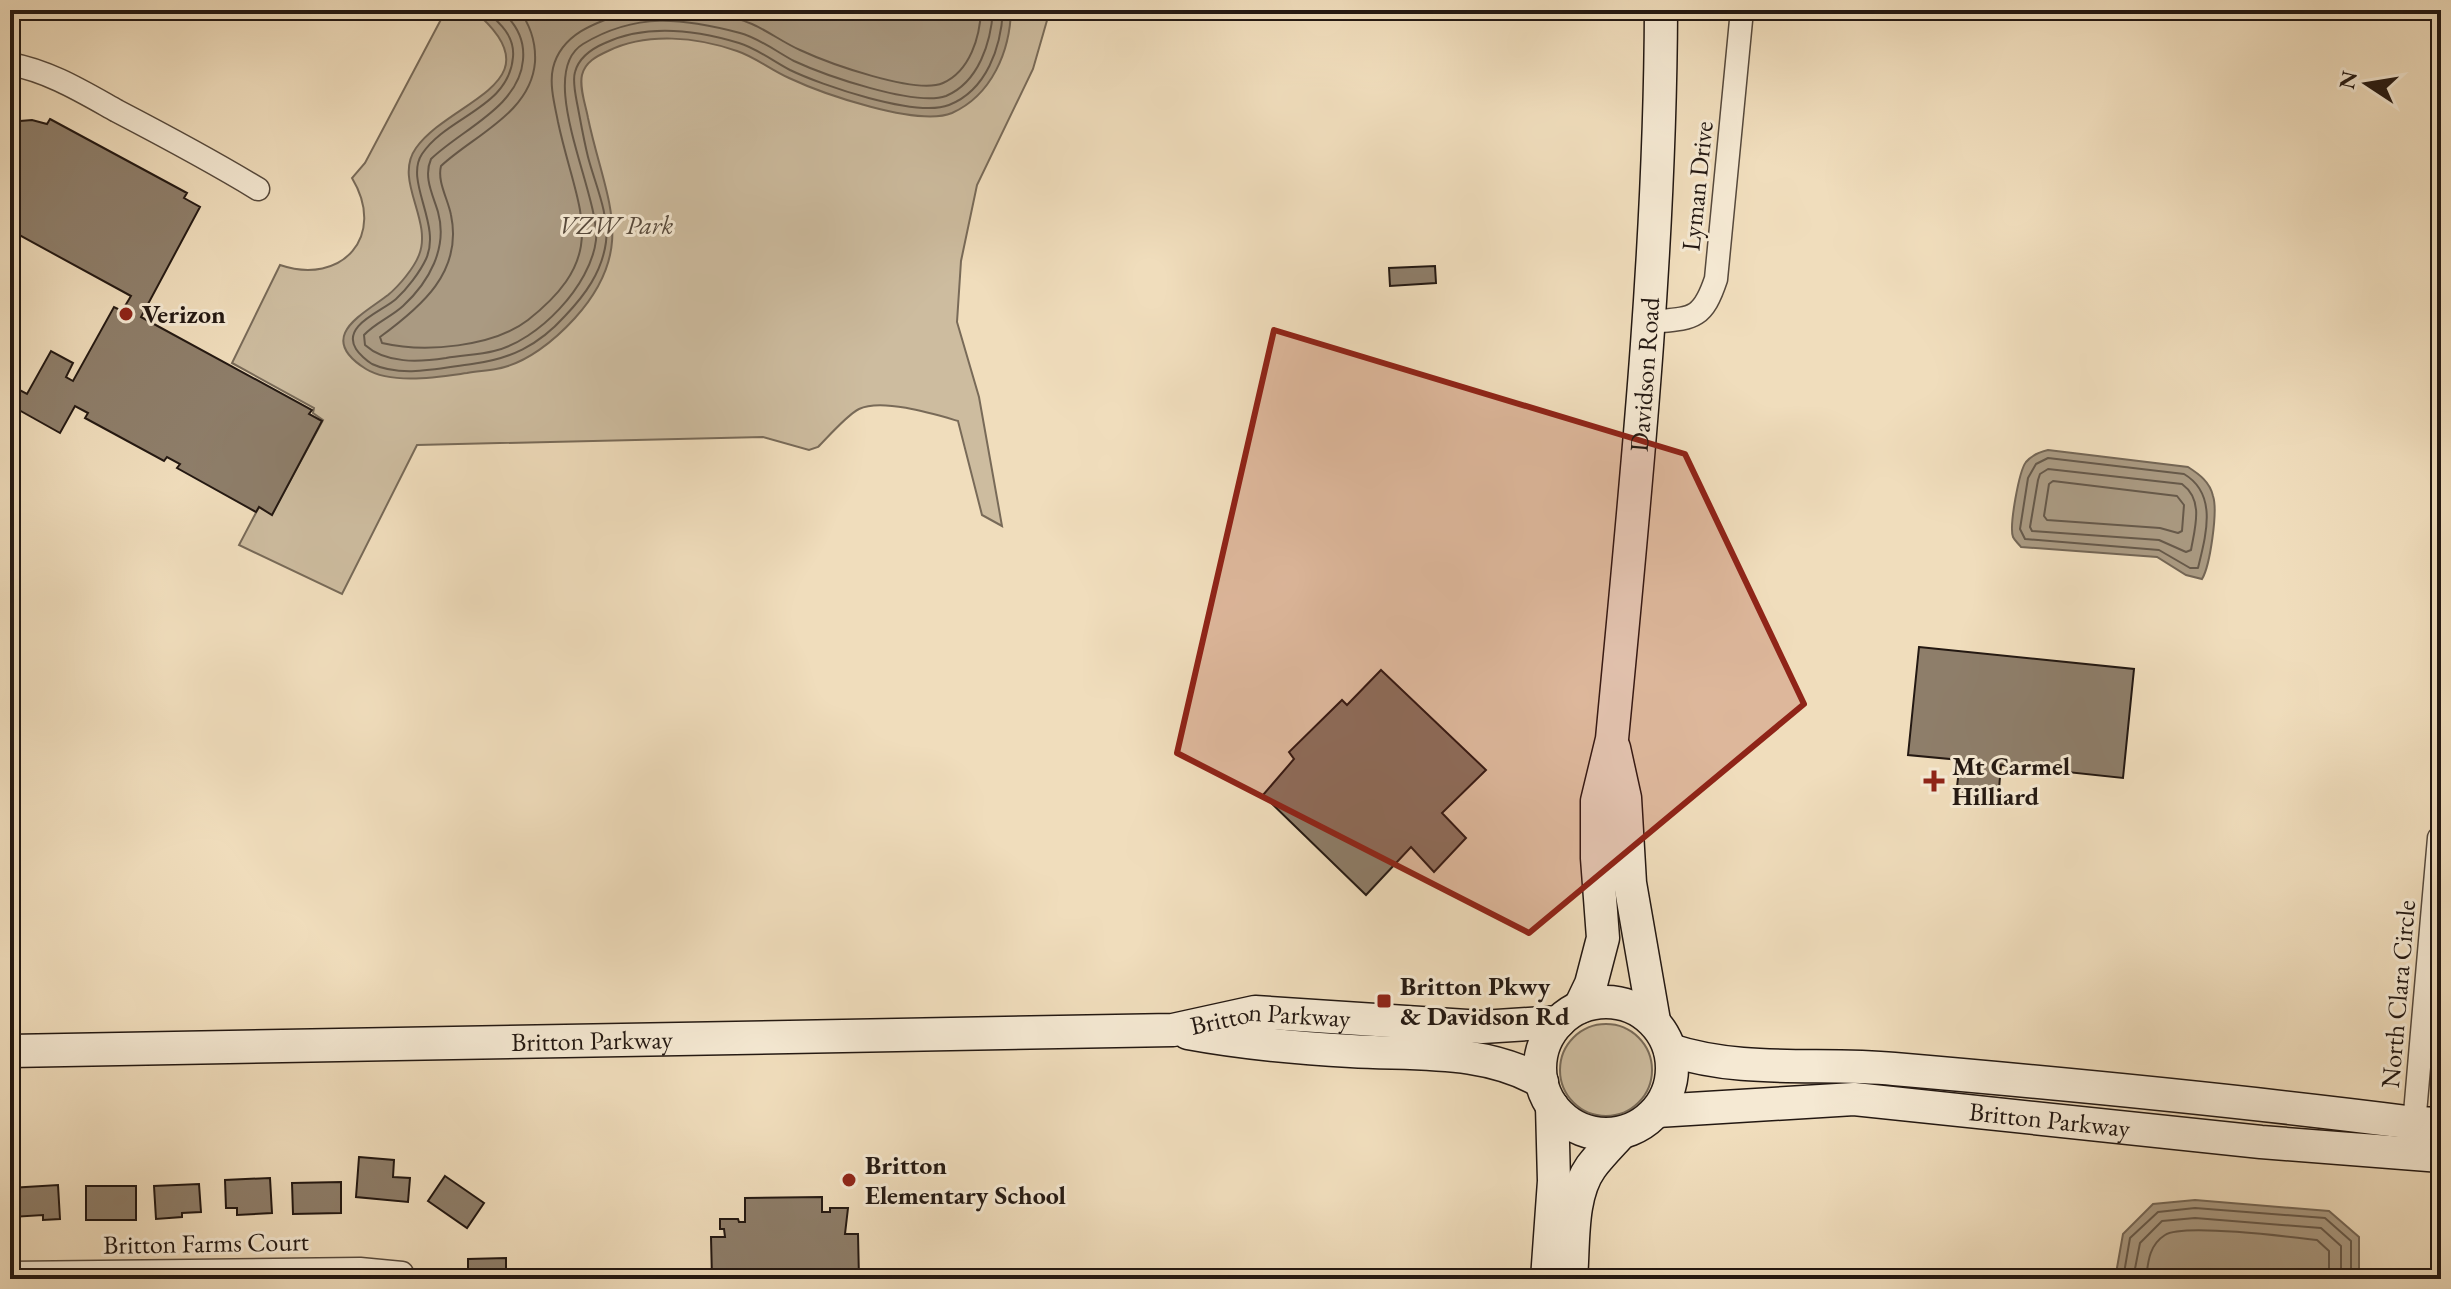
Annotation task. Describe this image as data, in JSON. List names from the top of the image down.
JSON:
{
  "streets": {
    "main road": ["Davidson Road", "Britton Parkway"],
    "street": ["Lyman Drive", "North Clara Circle", "Britton Farms Court"]
  },
  "crossings": [
    ["Lyman Drive", "Davidson Road"],
    ["Davidson Road", "Britton Parkway"],
    ["North Clara Circle", "Britton Parkway"]
  ],
  "parks": ["VZW Park"],
  "places": {
    "other": ["Verizon", "Britton Elementary School"],
    "health": ["Mt Carmel Hilliard"],
    "transit": ["Britton Pkwy & Davidson Rd"]
  },
  "north": "left"
}
